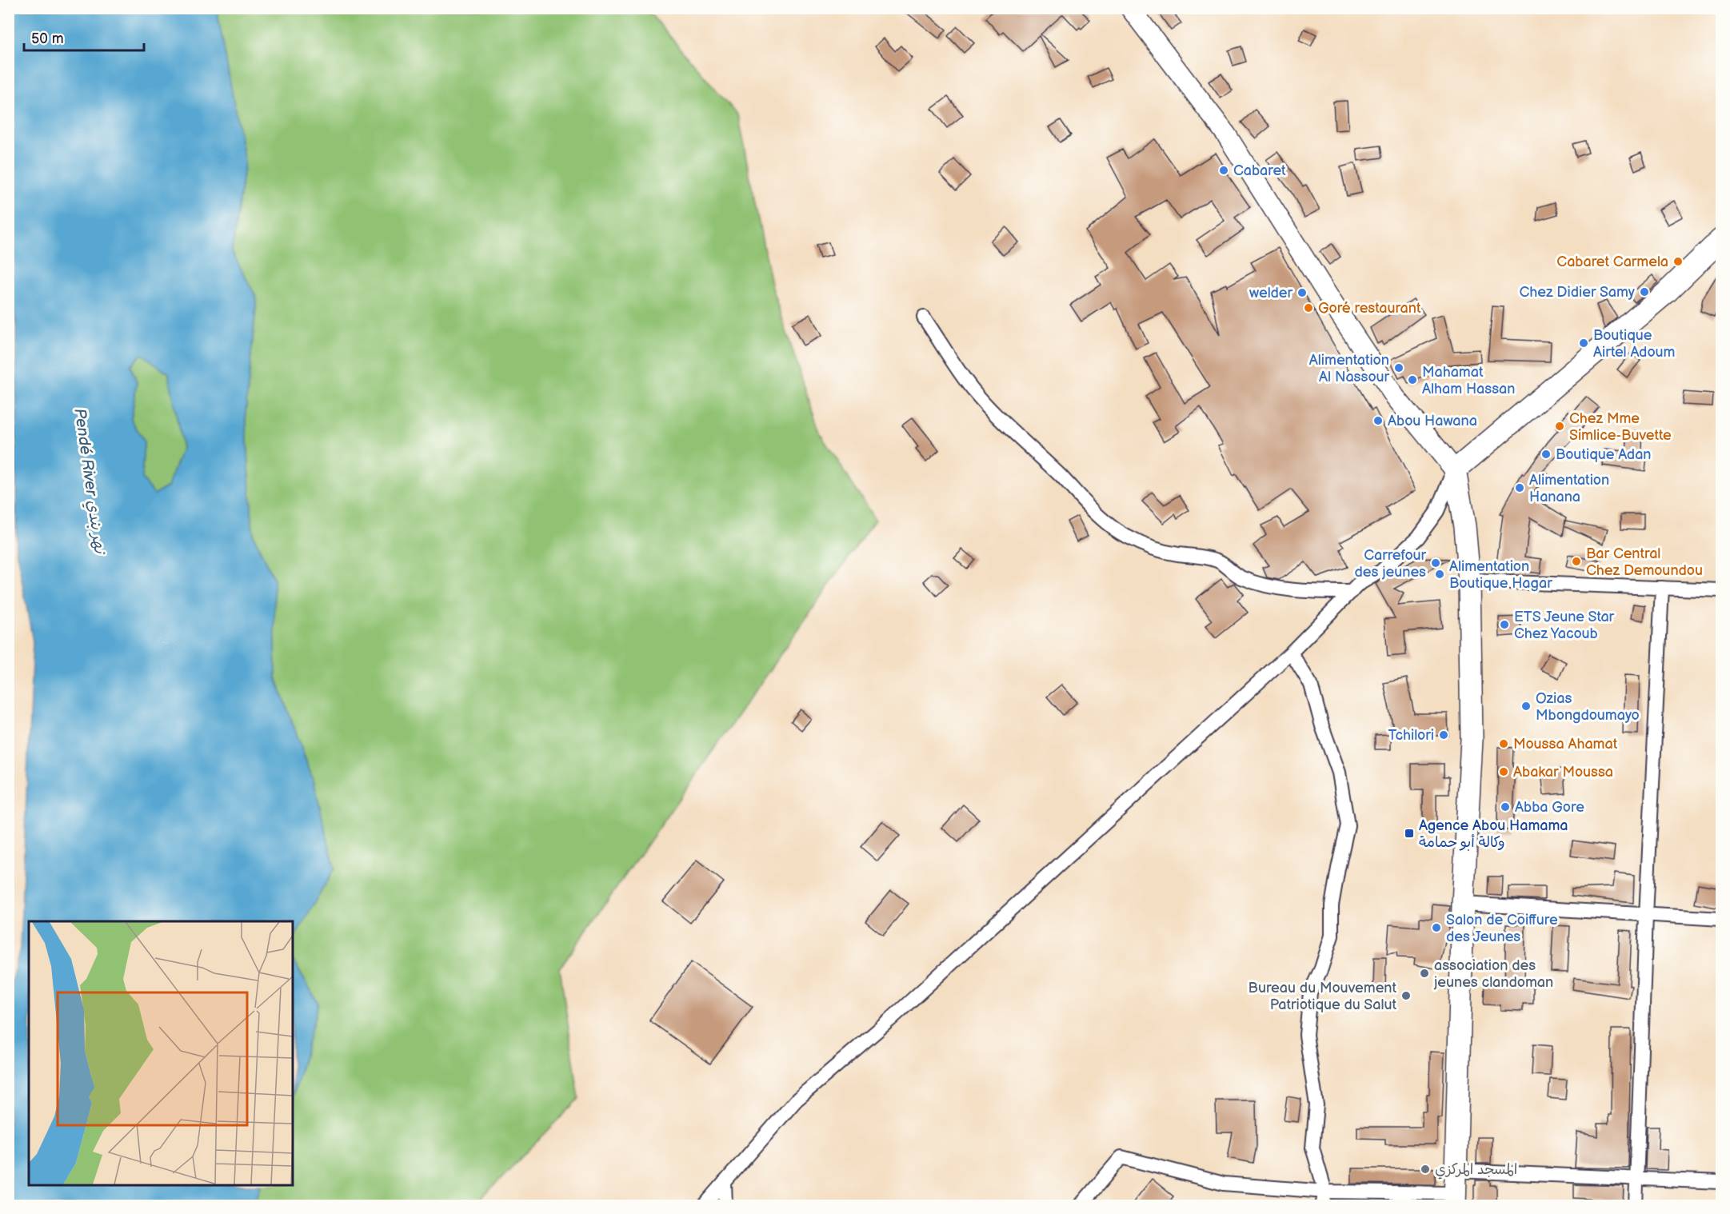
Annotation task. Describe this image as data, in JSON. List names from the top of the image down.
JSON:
{
  "water": ["Pendé River نهر بندي"],
  "places": {
    "other": [
      "Cabaret",
      "Cabaret Carmela",
      "Chez Didier Samy",
      "welder",
      "Goré restaurant",
      "Boutique Airtel Adoum",
      "Alimentation Al Nassour",
      "Mahamat Alham Hassan",
      "Abou Hawana",
      "Chez Mme Simlice-Buvette",
      "Boutique Adan",
      "Alimentation Hanana",
      "Bar Central Chez Demoundou",
      "Carrefour des jeunes",
      "Alimentation Boutique Hagar",
      "ETS Jeune Star Chez Yacoub",
      "Ozias Mbongdoumayo",
      "Tchilori",
      "Moussa Ahamat",
      "Abakar Moussa",
      "Abba Gore",
      "Salon de Coiffure des Jeunes",
      "association des jeunes clandoman",
      "Bureau du Mouvement Patriotique du Salut",
      "المسجد المركزي"
    ],
    "transit": ["Agence Abou Hamama وكالة أبو حمامة"]
  },
  "scale_bar": "50 m"
}
